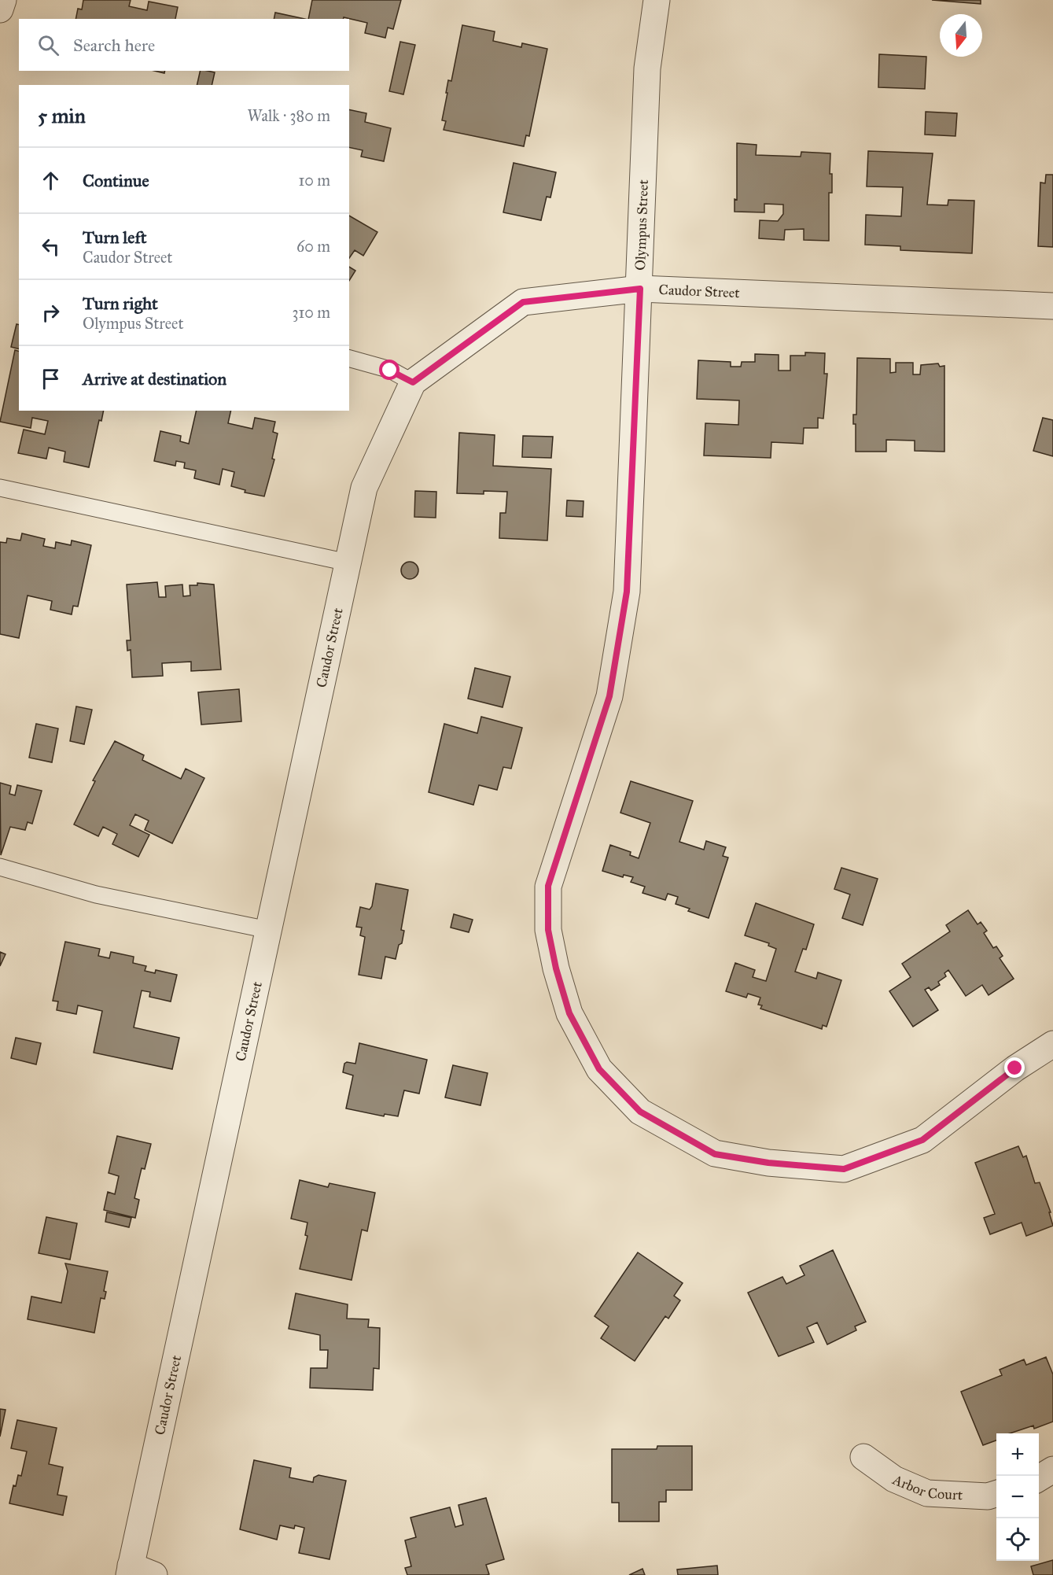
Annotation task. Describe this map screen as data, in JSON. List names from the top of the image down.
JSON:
{
  "streets": {
    "street": ["Olympus Street", "Caudor Street", "Arbor Court"]
  },
  "crossings": [
    ["Olympus Street", "Caudor Street"]
  ],
  "north": "bottom",
  "page": {
    "search": "Search here",
    "heading": ["5 min", "Walk · 380 m"],
    "list": [
      ["Continue", "10 m"],
      ["Turn left", "Caudor Street", "60 m"],
      ["Turn right", "Olympus Street", "310 m"],
      "Arrive at destination"
    ],
    "map_buttons": ["+", "−"]
  }
}
